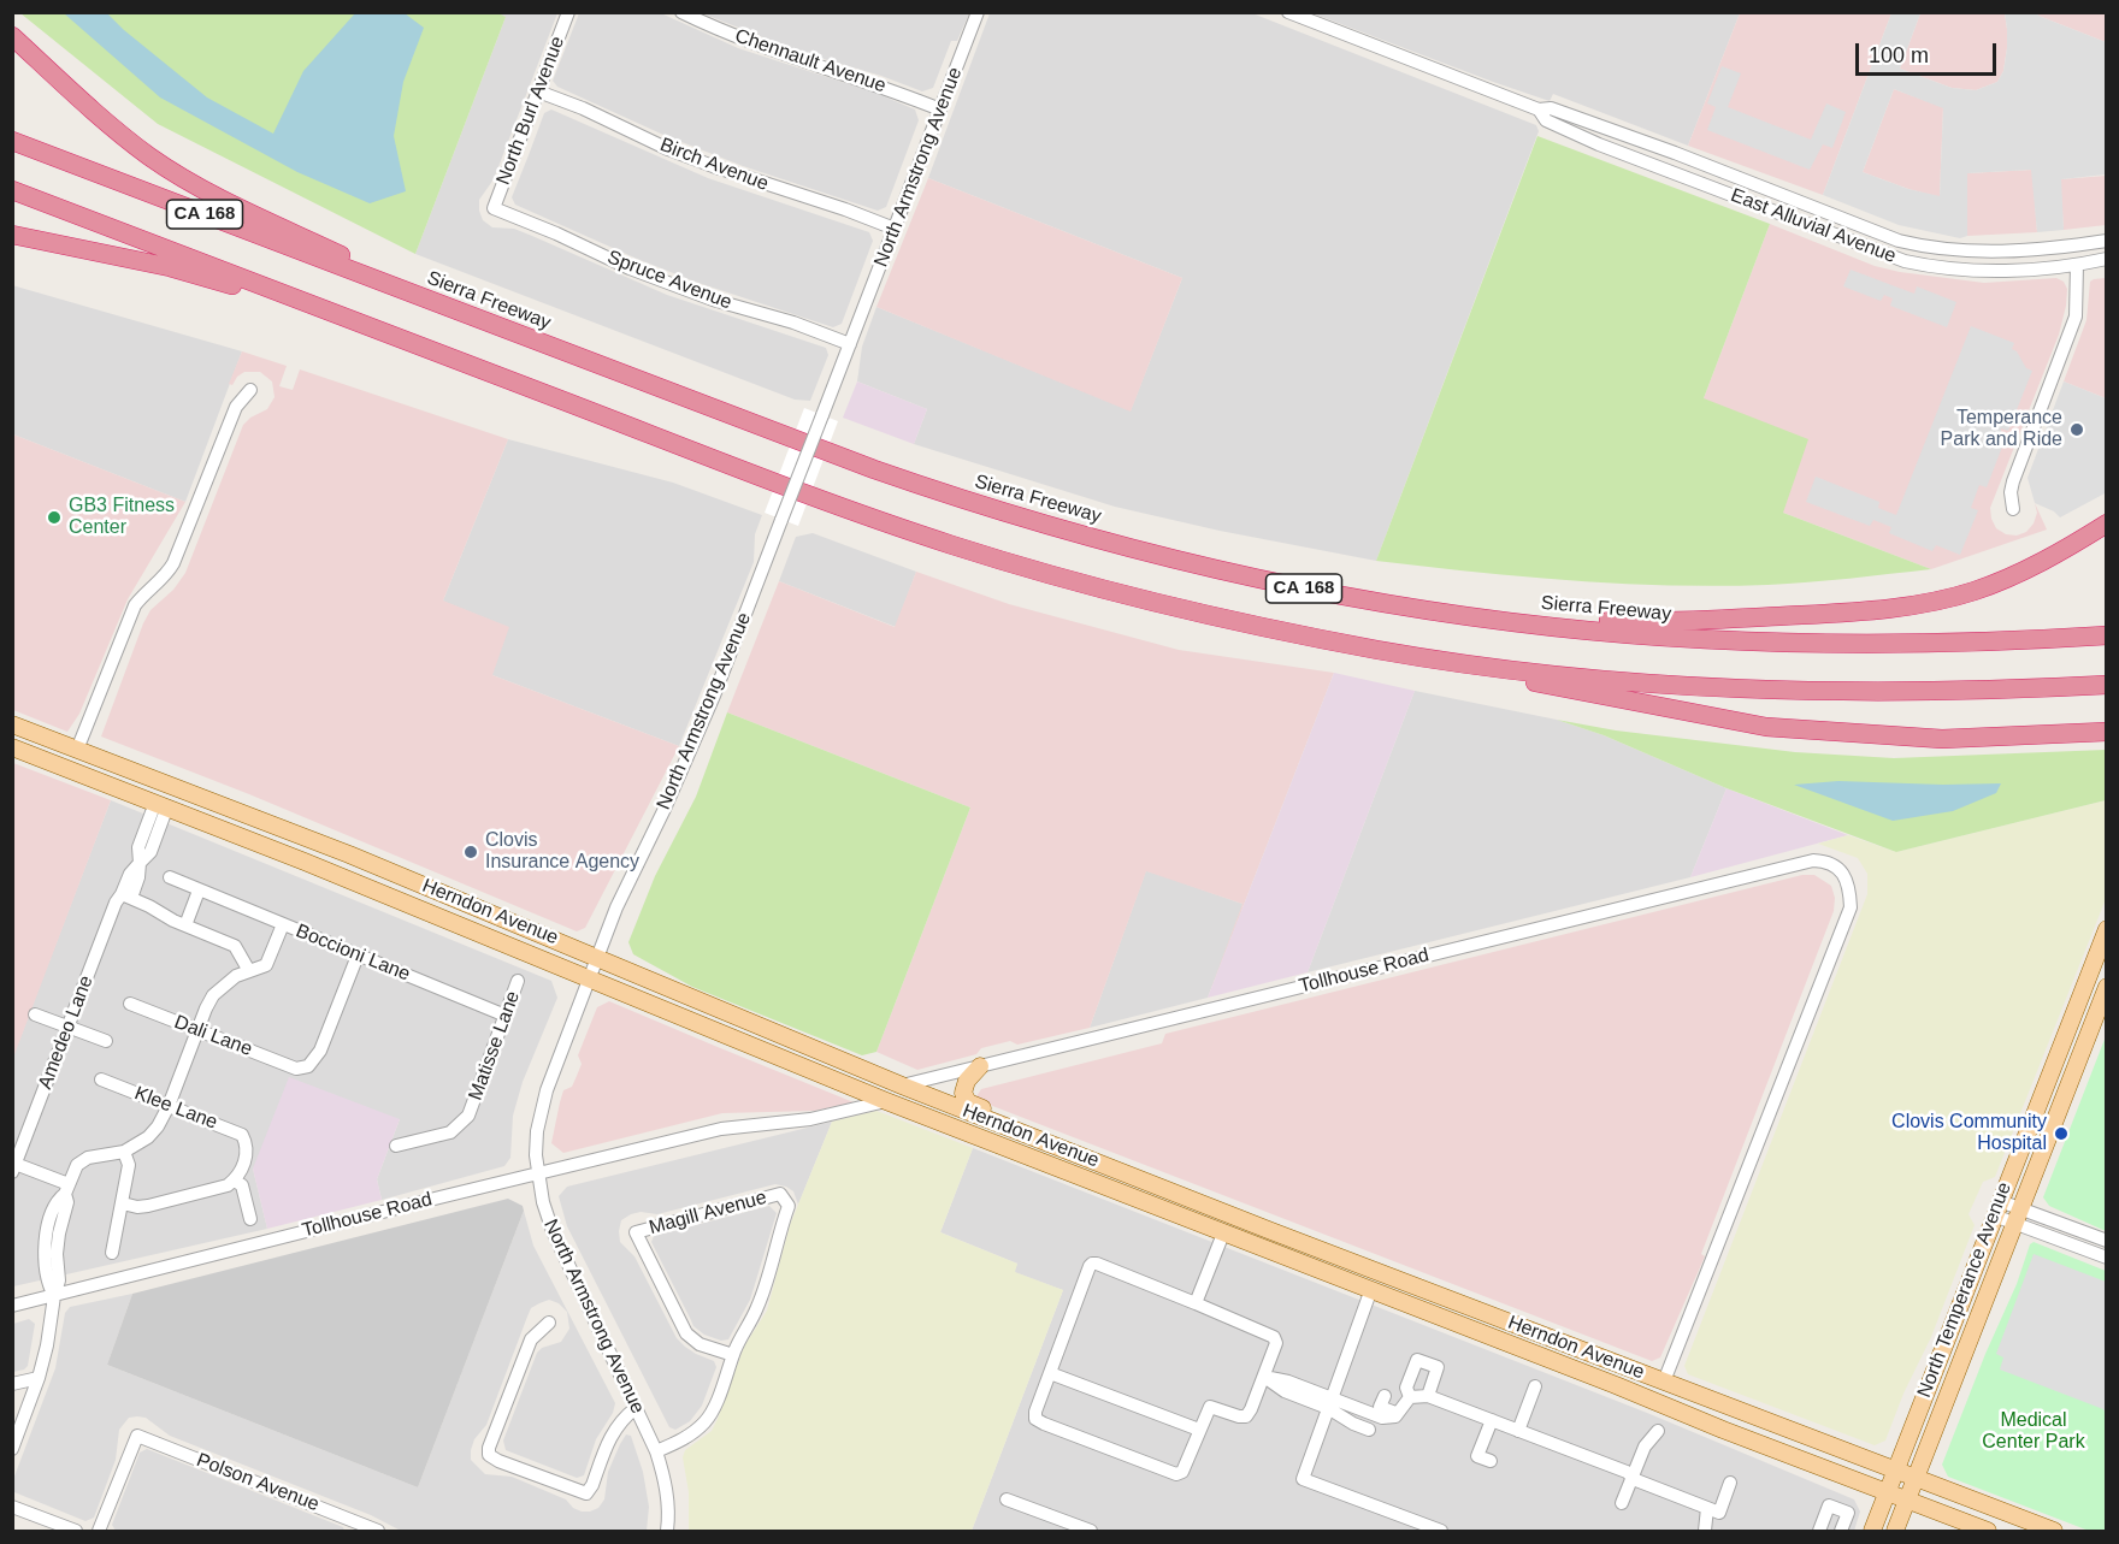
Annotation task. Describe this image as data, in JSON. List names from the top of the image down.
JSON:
{
  "streets": {
    "highway": ["CA 168", "Sierra Freeway"],
    "main road": ["Herndon Avenue", "North Temperance Avenue"],
    "street": [
      "Chennault Avenue",
      "North Burl Avenue",
      "Birch Avenue",
      "North Armstrong Avenue",
      "East Alluvial Avenue",
      "Spruce Avenue",
      "Boccioni Lane",
      "Tollhouse Road",
      "Amedeo Lane",
      "Dali Lane",
      "Matisse Lane",
      "Klee Lane",
      "Magill Avenue",
      "Polson Avenue"
    ]
  },
  "crossings": [
    ["Chennault Avenue", "North Armstrong Avenue"],
    ["North Burl Avenue", "Birch Avenue"],
    ["North Burl Avenue", "Spruce Avenue"],
    ["Birch Avenue", "North Armstrong Avenue"],
    ["North Armstrong Avenue", "Spruce Avenue"],
    ["North Armstrong Avenue", "Herndon Avenue"],
    ["North Armstrong Avenue", "Tollhouse Road"],
    ["Herndon Avenue", "Tollhouse Road"],
    ["Herndon Avenue", "Amedeo Lane"],
    ["Herndon Avenue", "North Temperance Avenue"],
    ["Boccioni Lane", "Dali Lane"],
    ["Boccioni Lane", "Matisse Lane"]
  ],
  "parks": ["Medical Center Park"],
  "places": [
    "Temperance Park and Ride",
    "GB3 Fitness Center",
    "Clovis Insurance Agency",
    "Clovis Community Hospital"
  ],
  "scale_bar": "100 m"
}
